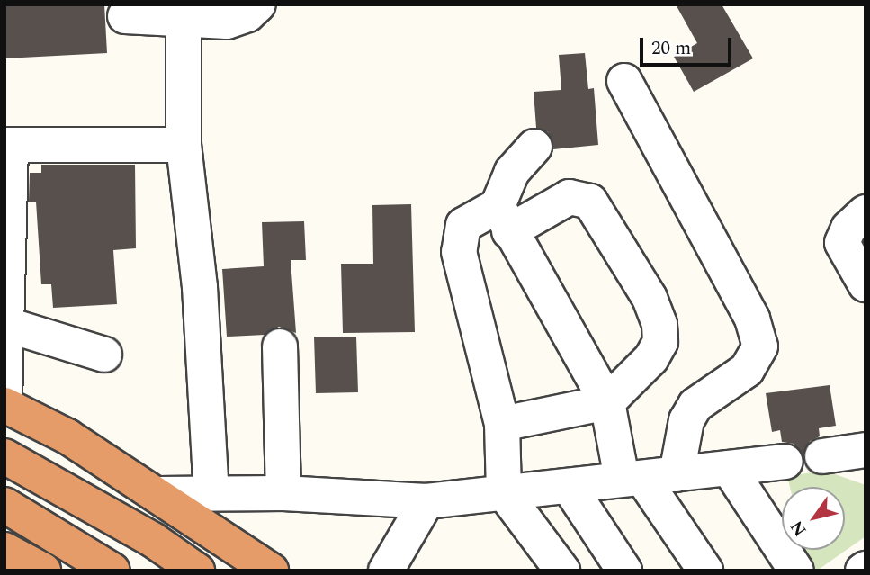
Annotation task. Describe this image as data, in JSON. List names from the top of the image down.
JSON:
{
  "scale_bar": "20 m",
  "north": "bottom left"
}
